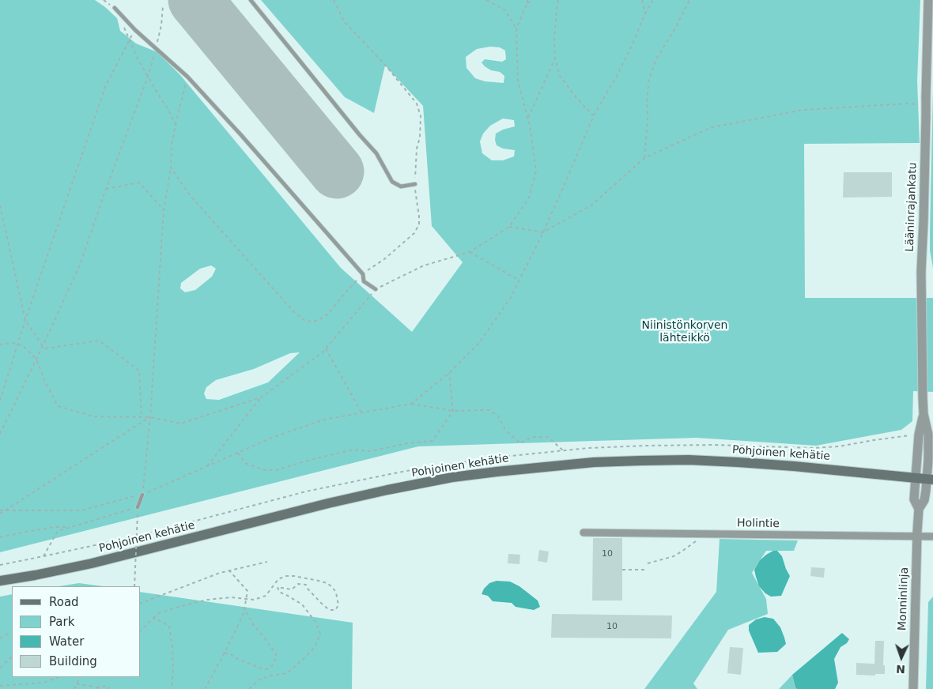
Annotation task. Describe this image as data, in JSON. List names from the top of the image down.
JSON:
{
  "streets": {
    "main road": ["Pohjoinen kehätie"],
    "street": ["Lääninrajankatu", "Holintie", "Monninlinja"]
  },
  "crossings": [
    ["Lääninrajankatu", "Pohjoinen kehätie"],
    ["Lääninrajankatu", "Monninlinja"],
    ["Pohjoinen kehätie", "Monninlinja"],
    ["Holintie", "Monninlinja"]
  ],
  "parks": ["Niinistönkorven lähteikkö"],
  "house_numbers": ["10", "10"],
  "legend": [
    "Road",
    "Park",
    "Water",
    "Building"
  ],
  "north": "bottom"
}
